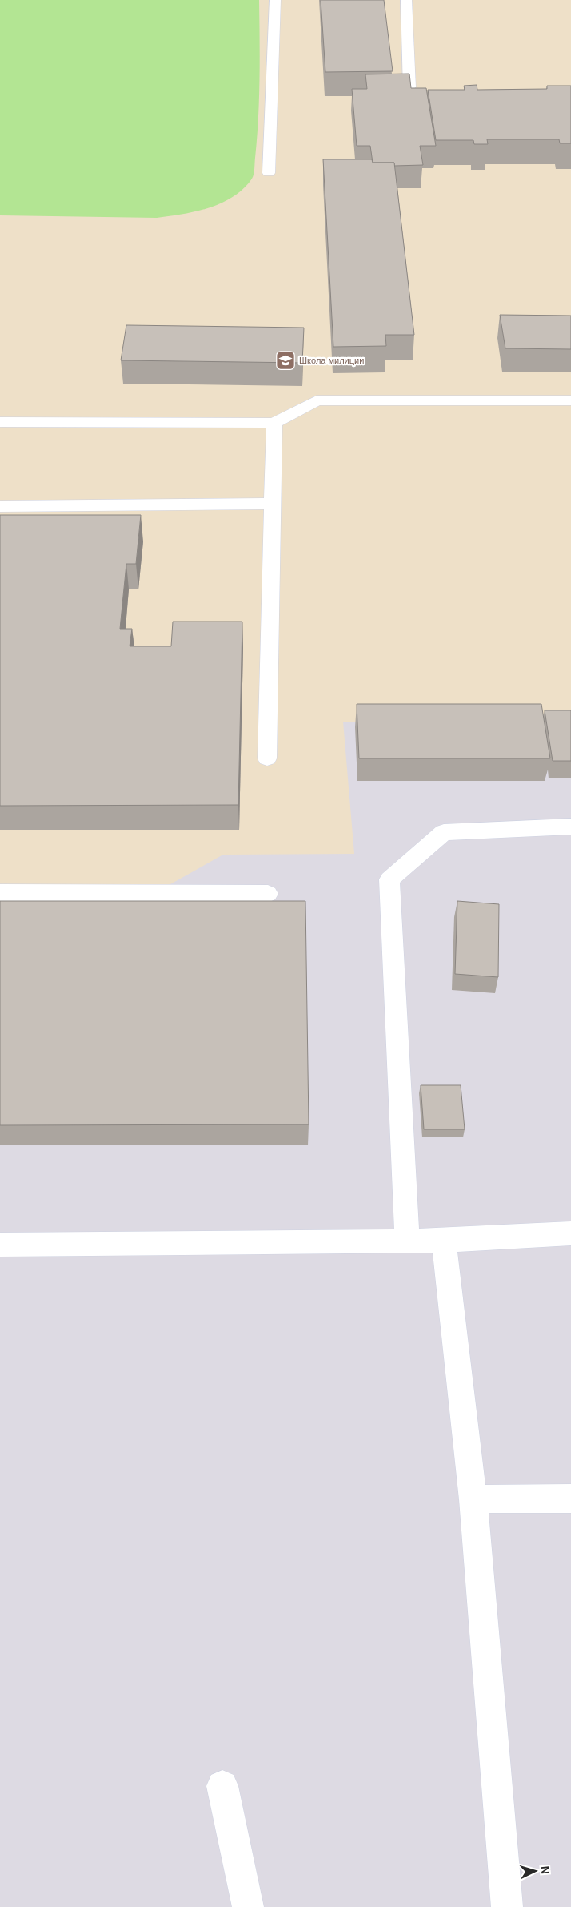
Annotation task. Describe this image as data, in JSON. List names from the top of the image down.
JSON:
{
  "places": {
    "school or university": ["Школа милиции"]
  },
  "north": "right"
}
